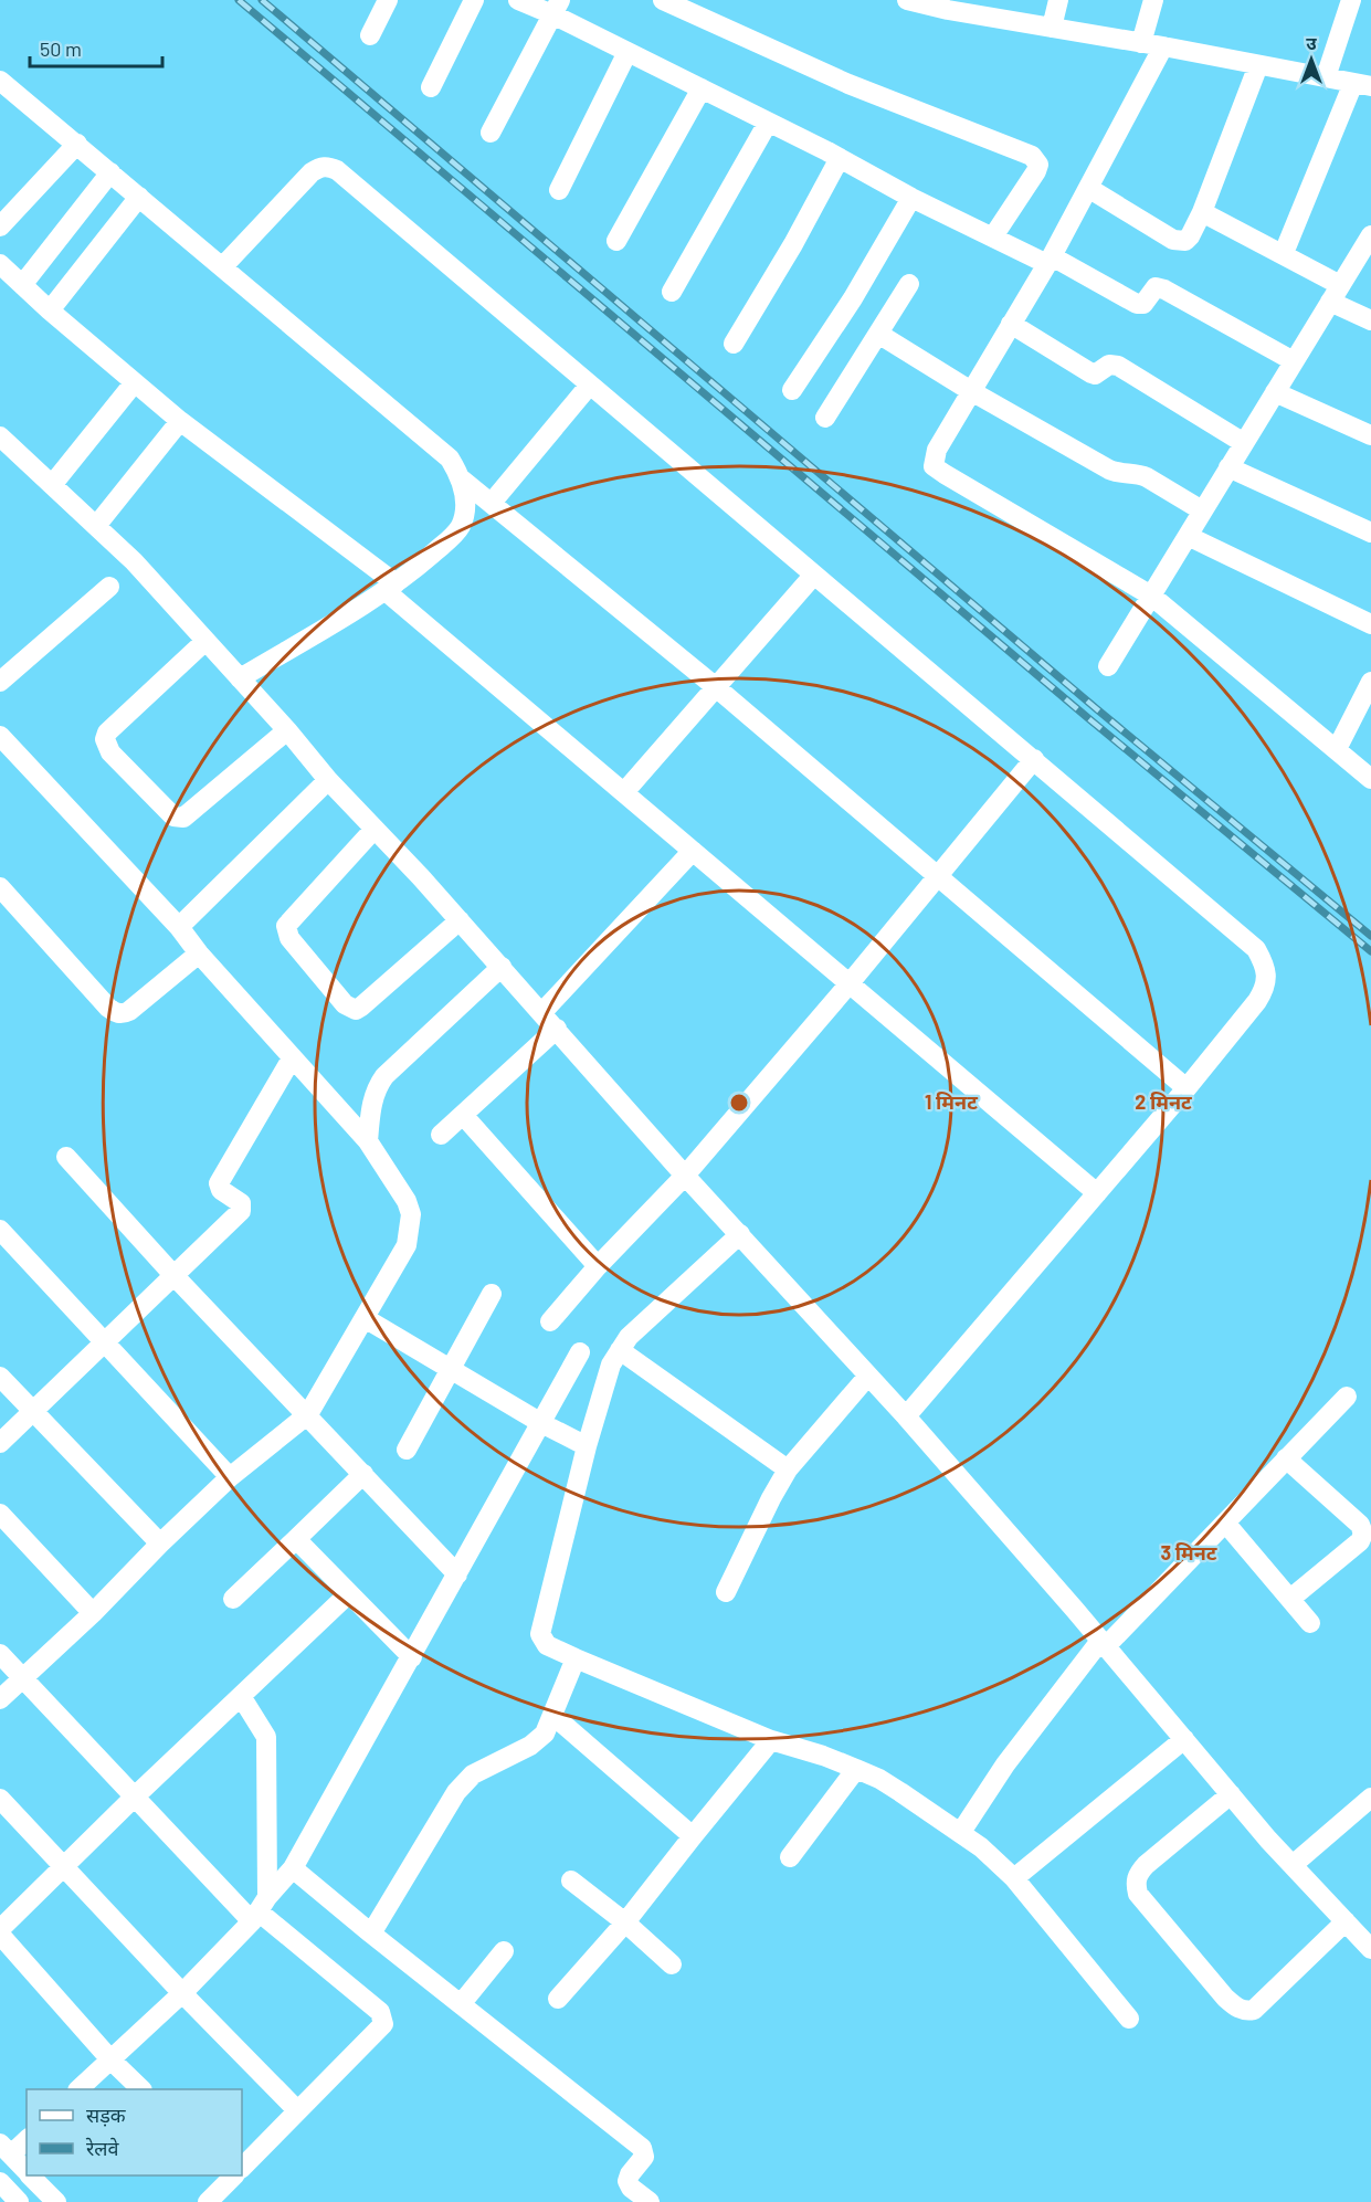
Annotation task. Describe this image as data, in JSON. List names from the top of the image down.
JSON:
{
  "legend": ["सड़क", "रेलवे"],
  "scale_bar": "50 m",
  "north": "top",
  "rings": ["1 मिनट", "2 मिनट", "3 मिनट"]
}
